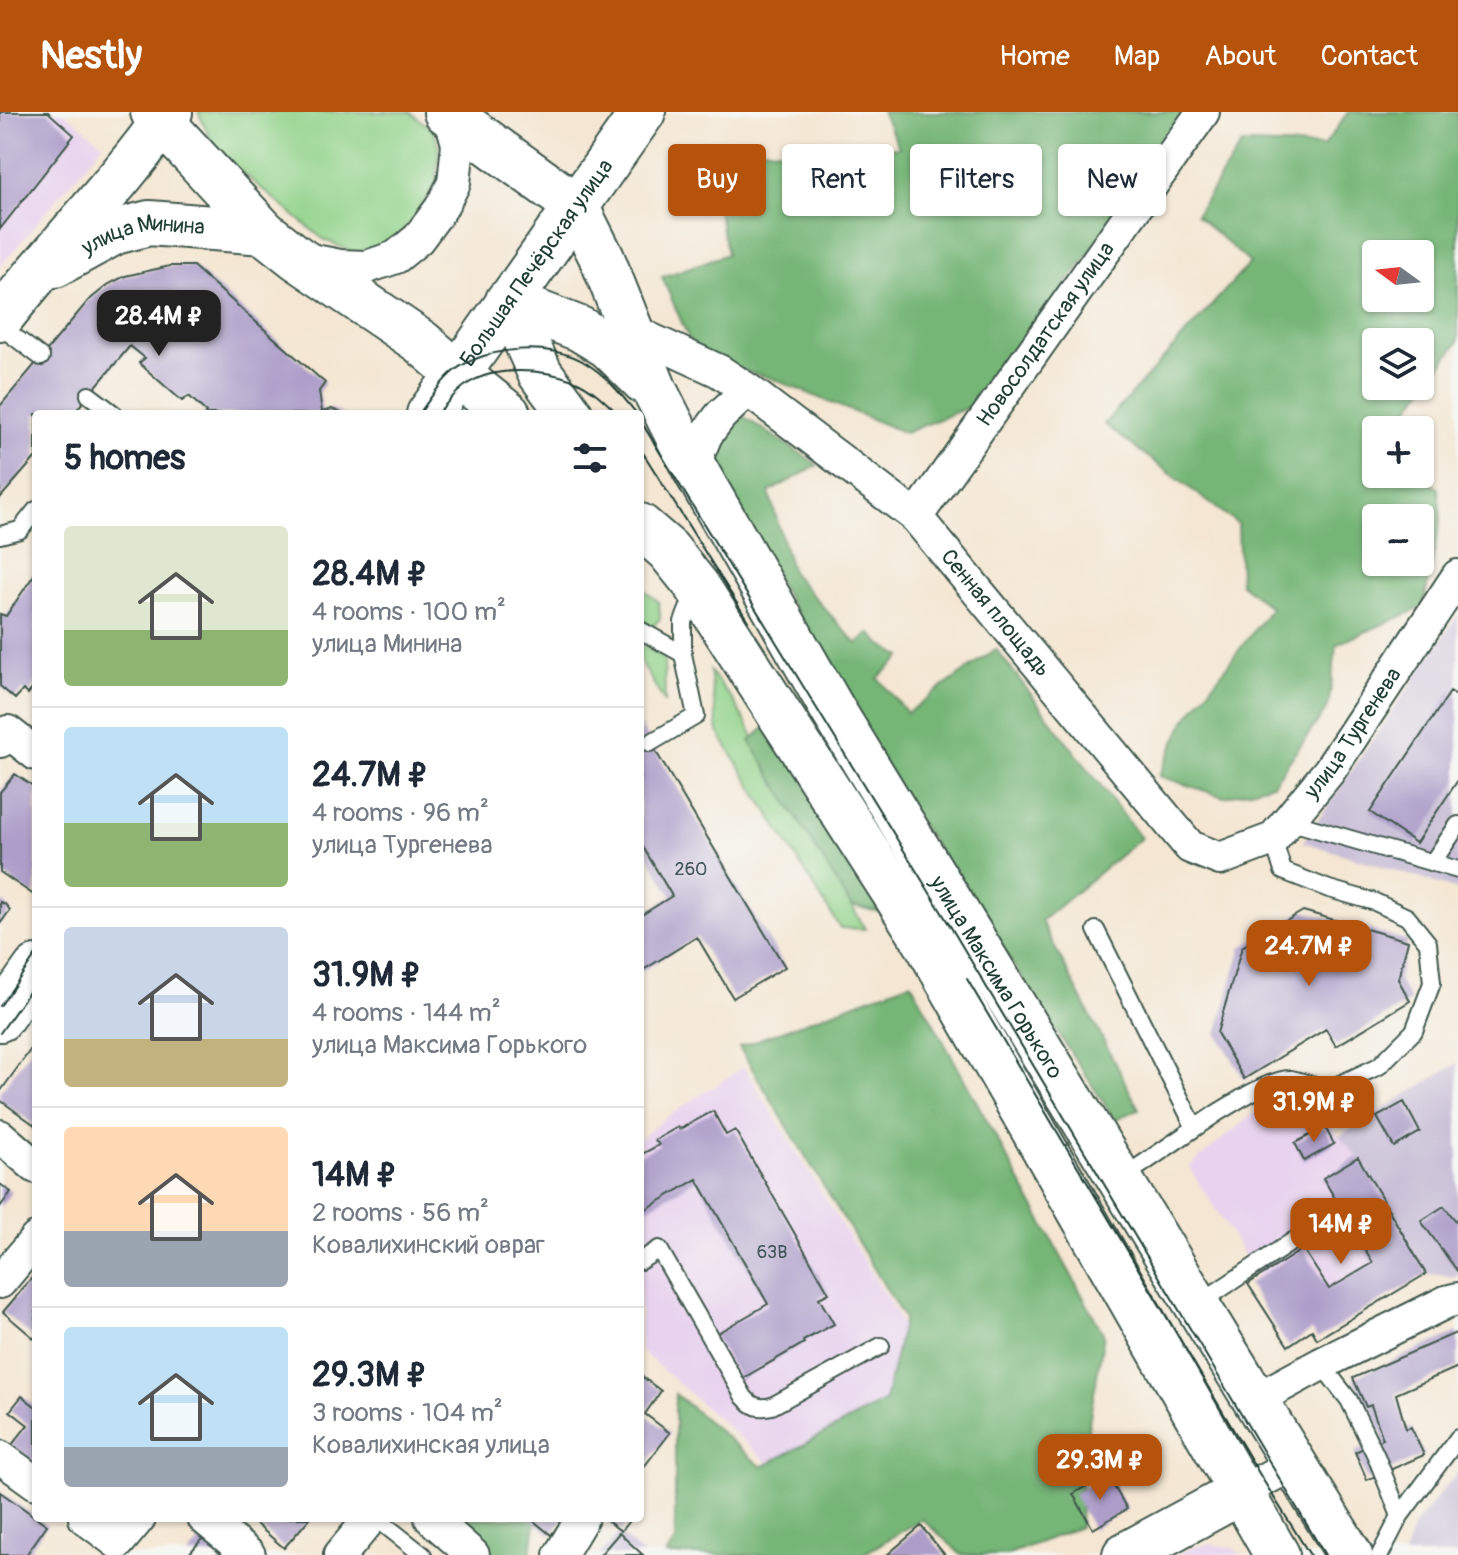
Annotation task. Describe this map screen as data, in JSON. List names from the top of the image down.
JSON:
{
  "streets": {
    "main road": ["улица Минина", "Большая Печёрская улица", "улица Максима Горького"],
    "street": ["Новосолдатская улица", "Сенная площадь", "улица Тургенева"]
  },
  "crossings": [
    ["Большая Печёрская улица", "улица Максима Горького"],
    ["Новосолдатская улица", "Сенная площадь"],
    ["Сенная площадь", "улица Тургенева"],
    ["Сенная площадь", "улица Максима Горького"]
  ],
  "house_numbers": ["260", "63В"],
  "north": "left",
  "page": {
    "header": "Nestly",
    "nav": [
      "Home",
      "Map",
      "About",
      "Contact"
    ],
    "chip": [
      "Buy",
      "Rent",
      "Filters",
      "New"
    ],
    "map_buttons": ["+", "−"],
    "price": [
      "28.4M ₽",
      "24.7M ₽",
      "31.9M ₽",
      "14M ₽",
      "29.3M ₽"
    ],
    "heading": "5 homes",
    "list": [
      {
        "name": "28.4M ₽",
        "note": "4 rooms · 100 m² · улица Минина"
      },
      {
        "name": "24.7M ₽",
        "note": "4 rooms · 96 m² · улица Тургенева"
      },
      {
        "name": "31.9M ₽",
        "note": "4 rooms · 144 m² · улица Максима Горького"
      },
      {
        "name": "14M ₽",
        "note": "2 rooms · 56 m² · Ковалихинский овраг"
      },
      {
        "name": "29.3M ₽",
        "note": "3 rooms · 104 m² · Ковалихинская улица"
      }
    ]
  }
}
